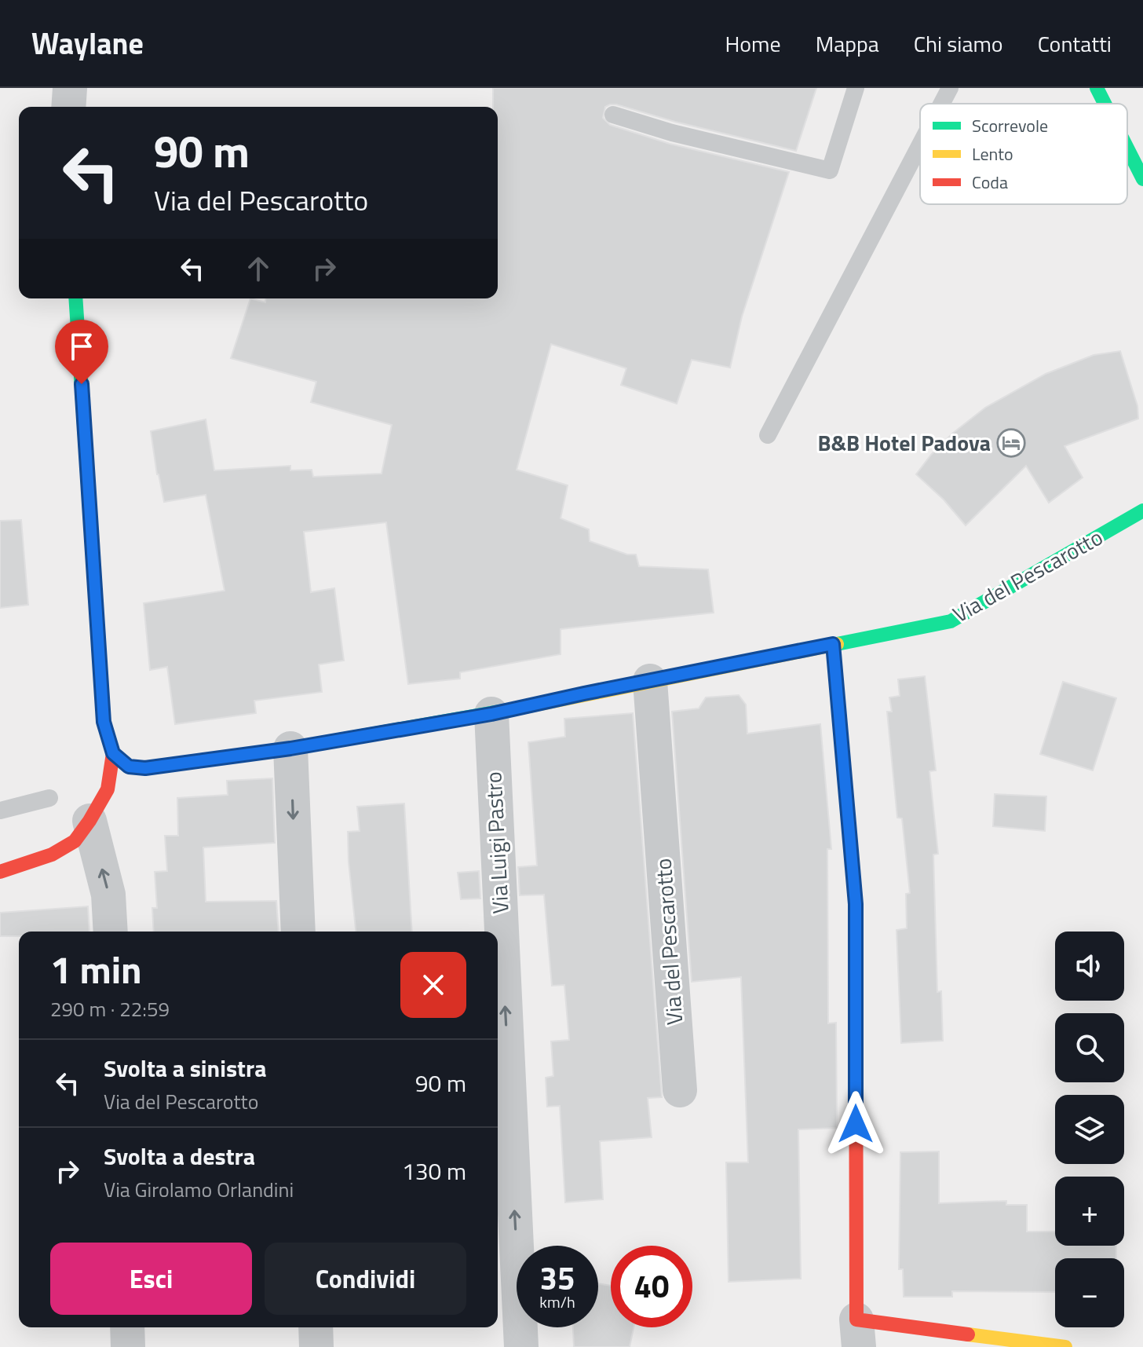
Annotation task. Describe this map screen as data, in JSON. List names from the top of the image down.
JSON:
{
  "streets": {
    "street": ["Via del Pescarotto", "Via Luigi Pastro"]
  },
  "crossings": [
    ["Via del Pescarotto", "Via Luigi Pastro"]
  ],
  "places": {
    "hotel": ["B&B Hotel Padova"]
  },
  "legend": ["Scorrevole", "Lento", "Coda"],
  "page": {
    "header": "Waylane",
    "nav": [
      "Home",
      "Mappa",
      "Chi siamo",
      "Contatti"
    ],
    "turn": ["90 m", "Via del Pescarotto"],
    "map_buttons": ["+", "−"],
    "heading": ["1 min", "290 m · 22:59"],
    "list": [
      {
        "name": "Svolta a sinistra",
        "note": "Via del Pescarotto",
        "value": "90 m"
      },
      {
        "name": "Svolta a destra",
        "note": "Via Girolamo Orlandini",
        "value": "130 m"
      }
    ],
    "buttons": ["Esci", "Condividi"],
    "speed": "35 km/h",
    "limit": "40"
  }
}
